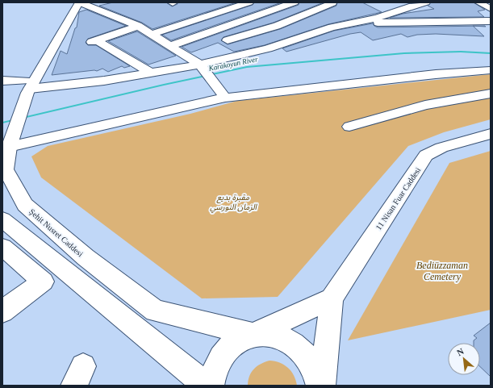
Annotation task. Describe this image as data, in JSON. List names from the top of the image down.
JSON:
{
  "streets": {
    "street": ["11 Nisan Fuar Caddesi", "Şehit Nusret Caddesi"]
  },
  "water": ["Karakoyun River"],
  "parks": ["مقبرة بديع الزمان النورسي", "Bediüzzaman Cemetery"],
  "north": "top left"
}
